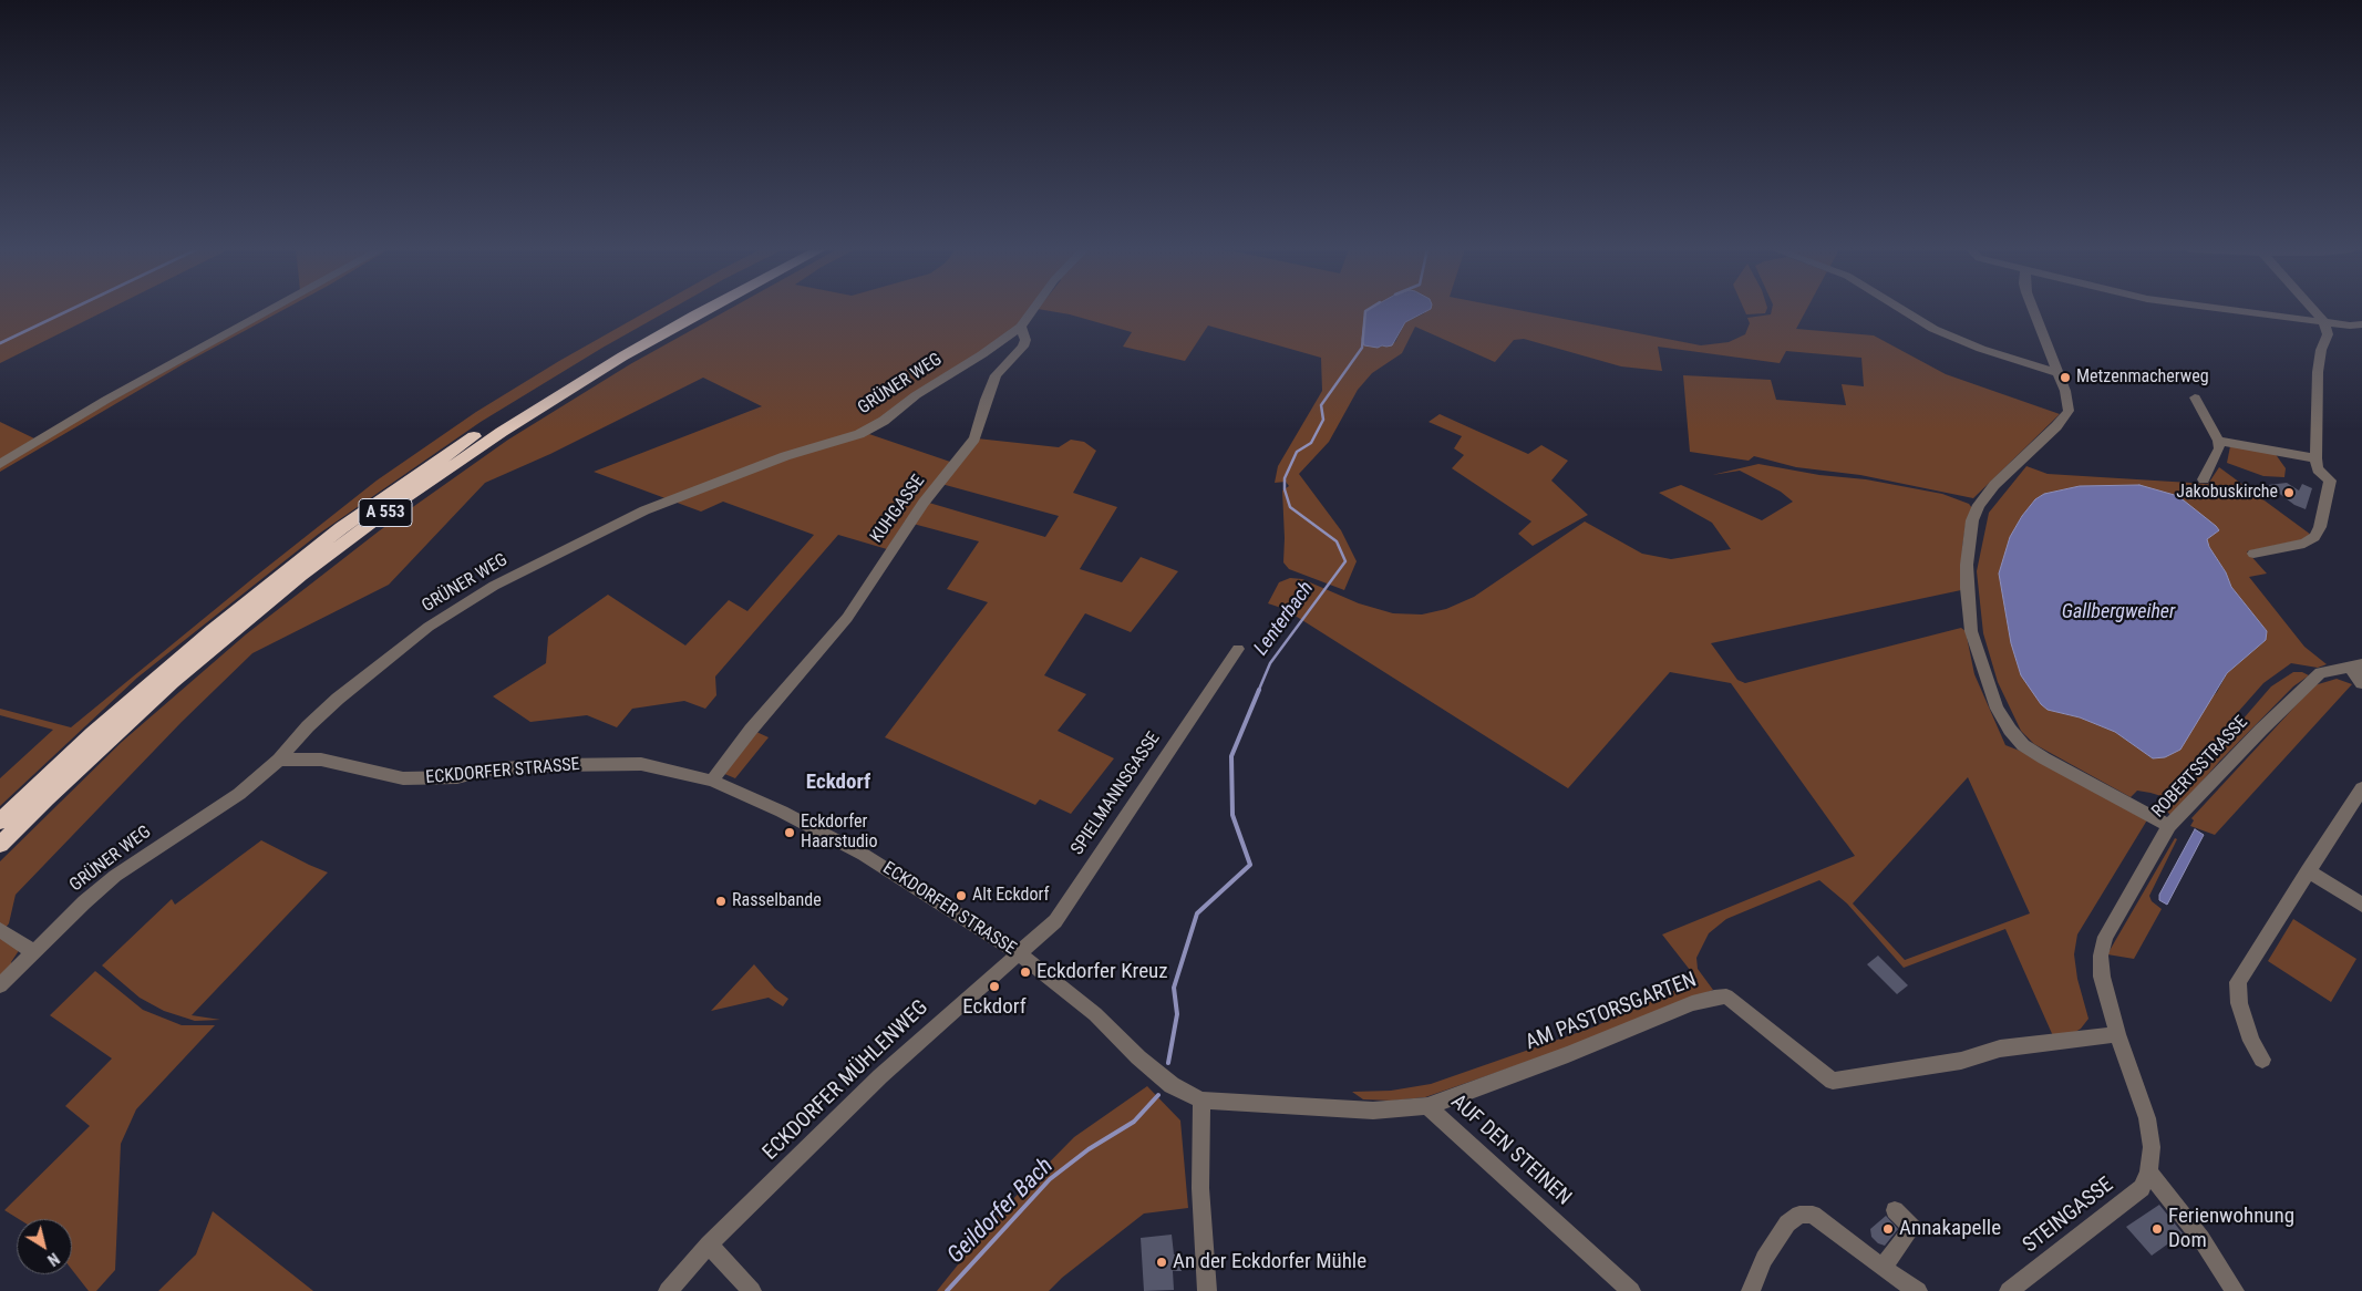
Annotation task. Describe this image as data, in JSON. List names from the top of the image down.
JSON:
{
  "streets": {
    "highway": ["A 553"],
    "street": [
      "GRÜNER WEG",
      "KUHGASSE",
      "ROBERTSSTRASSE",
      "ECKDORFER STRASSE",
      "SPIELMANNSGASSE",
      "AM PASTORSGARTEN",
      "ECKDORFER MÜHLENWEG",
      "AUF DEN STEINEN",
      "STEINGASSE"
    ]
  },
  "crossings": [
    ["GRÜNER WEG", "KUHGASSE"],
    ["GRÜNER WEG", "ECKDORFER STRASSE"],
    ["KUHGASSE", "ECKDORFER STRASSE"],
    ["ROBERTSSTRASSE", "AM PASTORSGARTEN"],
    ["ROBERTSSTRASSE", "STEINGASSE"],
    ["ECKDORFER STRASSE", "SPIELMANNSGASSE"],
    ["ECKDORFER STRASSE", "ECKDORFER MÜHLENWEG"],
    ["ECKDORFER STRASSE", "AUF DEN STEINEN"],
    ["SPIELMANNSGASSE", "ECKDORFER MÜHLENWEG"],
    ["AM PASTORSGARTEN", "AUF DEN STEINEN"]
  ],
  "districts": ["Eckdorf"],
  "water": ["Gallbergweiher", "Lenterbach", "Geildorfer Bach"],
  "places": [
    "Metzenmacherweg",
    "Jakobuskirche",
    "Eckdorfer Haarstudio",
    "Alt Eckdorf",
    "Rasselbande",
    "Eckdorfer Kreuz",
    "Eckdorf",
    "Annakapelle",
    "Ferienwohnung Dom",
    "An der Eckdorfer Mühle"
  ],
  "north": "bottom right"
}
